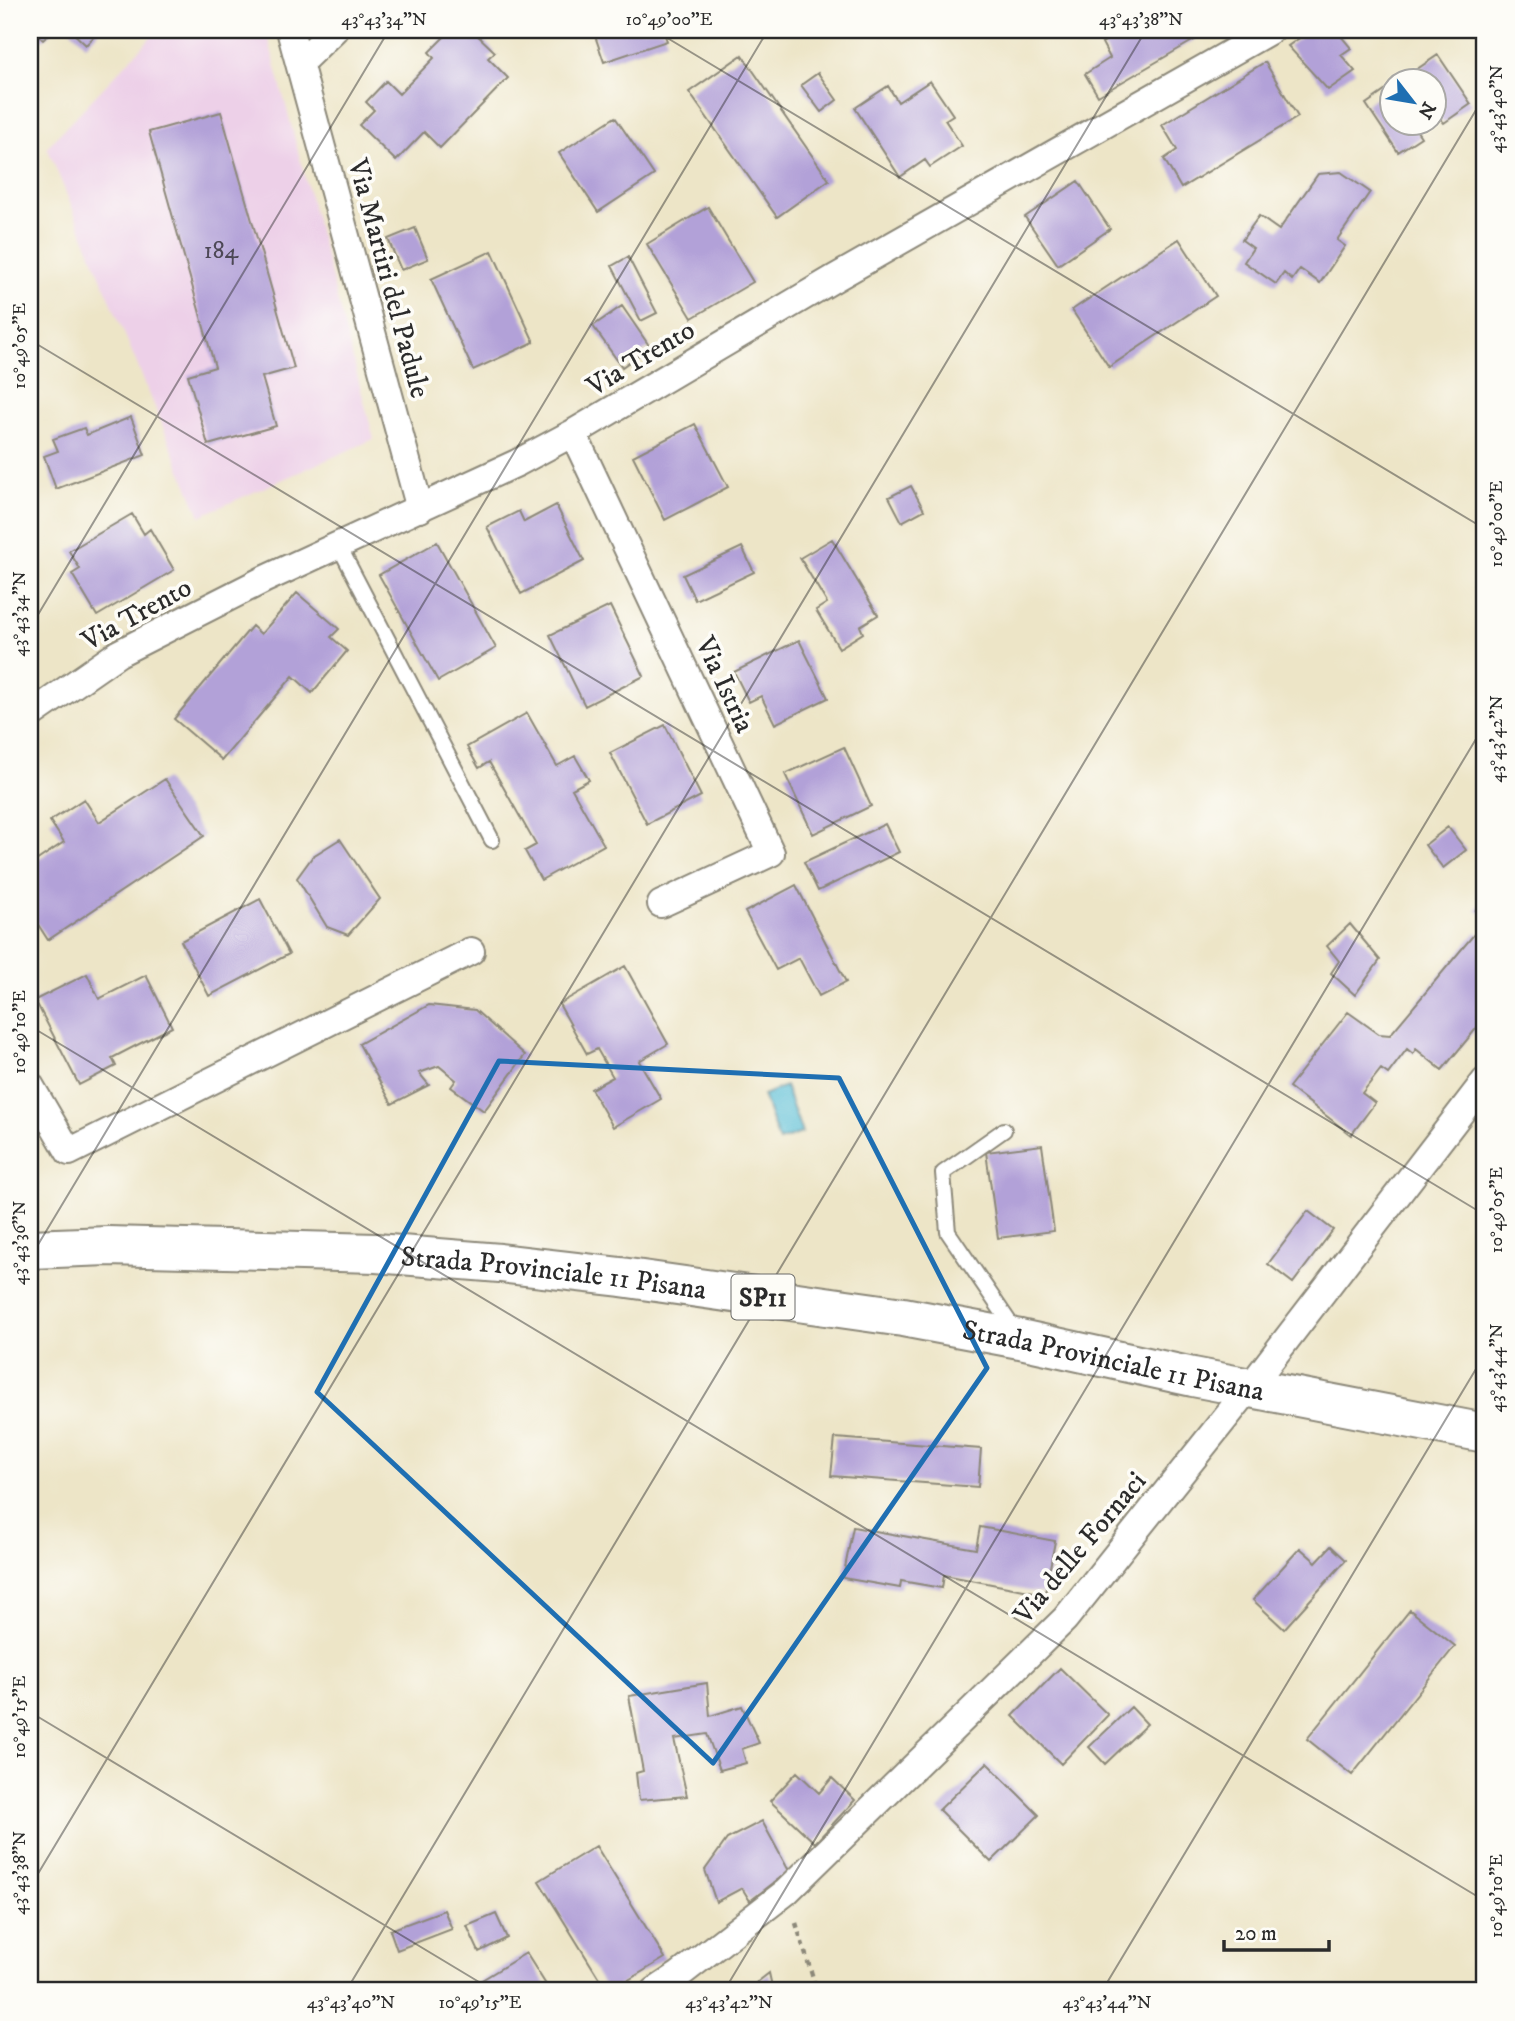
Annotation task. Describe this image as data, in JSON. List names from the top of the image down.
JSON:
{
  "streets": {
    "main road": ["Strada Provinciale 11 Pisana", "SP11"],
    "street": [
      "Via Martiri del Padule",
      "Via Trento",
      "Via Istria",
      "Via delle Fornaci"
    ]
  },
  "crossings": [
    ["Via Martiri del Padule", "Via Trento"],
    ["Via Trento", "Via Istria"],
    ["Strada Provinciale 11 Pisana", "Via delle Fornaci"]
  ],
  "house_numbers": ["184"],
  "scale_bar": "20 m",
  "north": "bottom right",
  "coordinates": [
    "43°43'34\"N",
    "10°49'00\"E",
    "43°43'38\"N",
    "43°43'40\"N",
    "10°49'05\"E",
    "43°43'42\"N",
    "10°49'10\"E",
    "43°43'36\"N",
    "43°43'44\"N",
    "10°49'15\"E"
  ]
}
